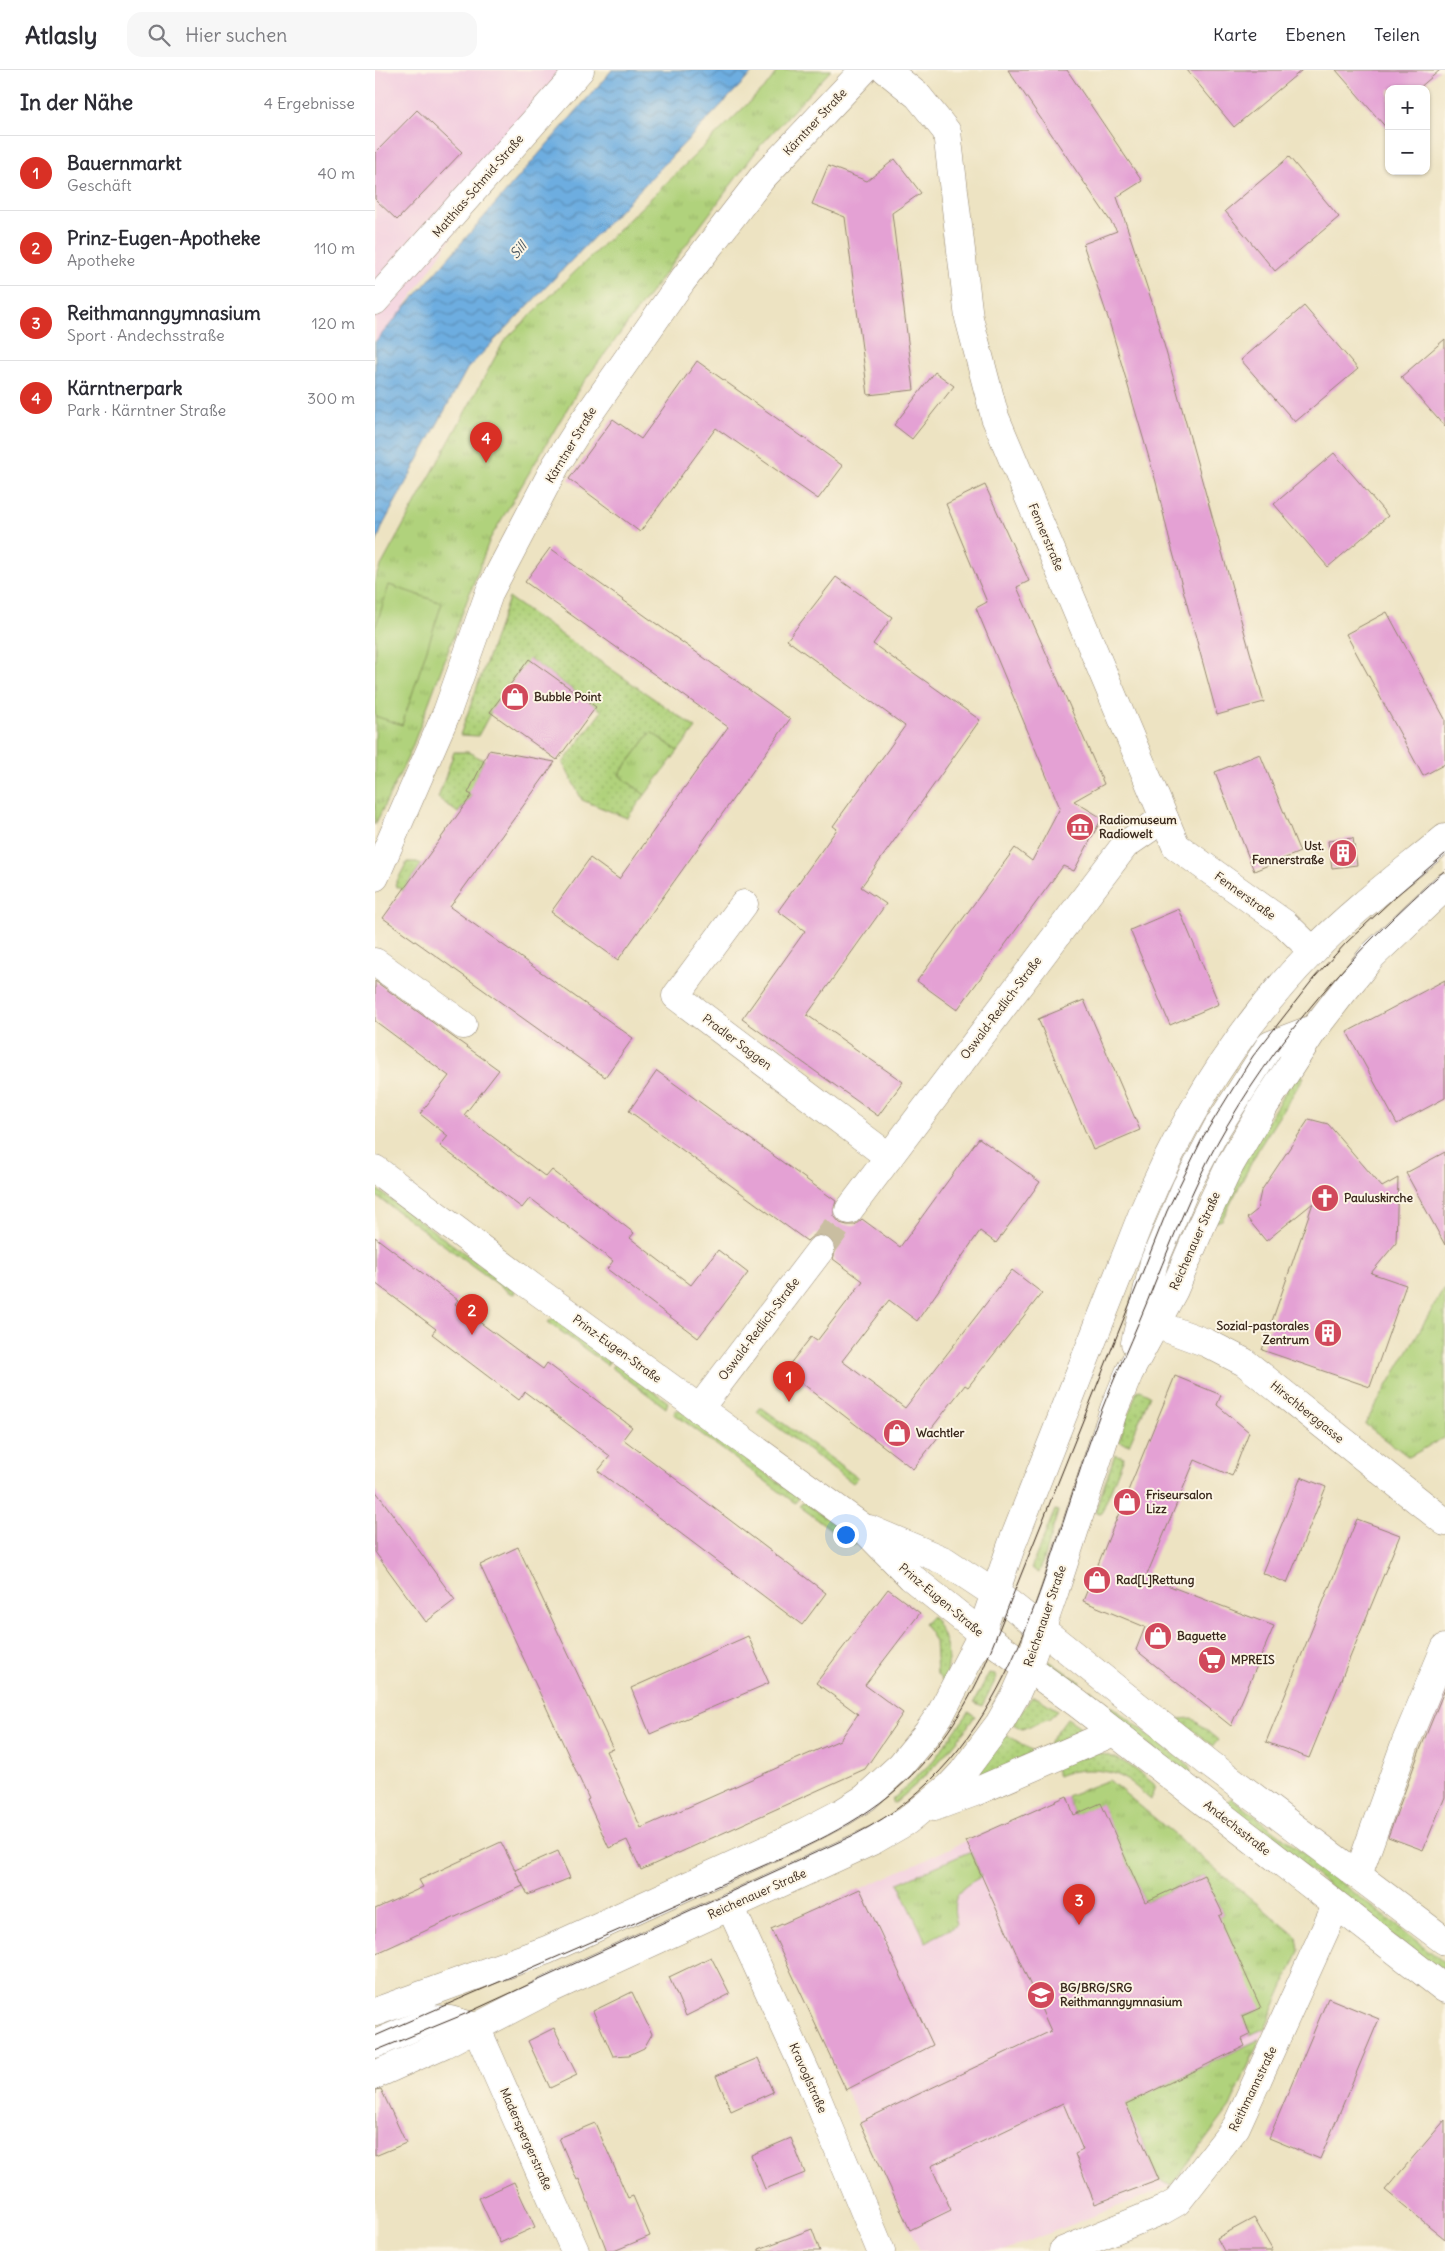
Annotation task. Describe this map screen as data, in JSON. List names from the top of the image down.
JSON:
{
  "streets": {
    "street": [
      "Kärntner Straße",
      "Matthias-Schmid-Straße",
      "Fennerstraße",
      "Oswald-Redlich-Straße",
      "Pradler Saggen",
      "Reichenauer Straße",
      "Prinz-Eugen-Straße",
      "Hirschberggasse",
      "Andechsstraße",
      "Kravoglstraße",
      "Reithmannstraße",
      "Maderspergerstraße"
    ]
  },
  "crossings": [
    ["Fennerstraße", "Oswald-Redlich-Straße"],
    ["Oswald-Redlich-Straße", "Pradler Saggen"],
    ["Oswald-Redlich-Straße", "Prinz-Eugen-Straße"],
    ["Reichenauer Straße", "Prinz-Eugen-Straße"],
    ["Reichenauer Straße", "Hirschberggasse"],
    ["Reichenauer Straße", "Andechsstraße"],
    ["Reichenauer Straße", "Kravoglstraße"],
    ["Reichenauer Straße", "Maderspergerstraße"],
    ["Prinz-Eugen-Straße", "Andechsstraße"],
    ["Andechsstraße", "Reithmannstraße"]
  ],
  "water": ["Sill"],
  "places": {
    "shop": [
      "Bubble Point",
      "Wachtler",
      "Friseursalon Lizz",
      "Rad[L]Rettung",
      "Baguette"
    ],
    "museum": ["Radiomuseum Radiowelt"],
    "building": ["Ust. Fennerstraße", "Sozial-pastorales Zentrum"],
    "church": ["Pauluskirche"],
    "supermarket": ["MPREIS"],
    "school or university": ["BG/BRG/SRG Reithmanngymnasium"]
  },
  "page": {
    "header": "Atlasly",
    "search": "Hier suchen",
    "nav": ["Karte", "Ebenen", "Teilen"],
    "heading": ["In der Nähe", "4 Ergebnisse"],
    "map_buttons": ["+", "−"],
    "list": [
      {
        "mark": "1",
        "name": "Bauernmarkt",
        "note": "Geschäft",
        "value": "40 m"
      },
      {
        "mark": "2",
        "name": "Prinz-Eugen-Apotheke",
        "note": "Apotheke",
        "value": "110 m"
      },
      {
        "mark": "3",
        "name": "Reithmanngymnasium",
        "note": "Sport · Andechsstraße",
        "value": "120 m"
      },
      {
        "mark": "4",
        "name": "Kärntnerpark",
        "note": "Park · Kärntner Straße",
        "value": "300 m"
      }
    ],
    "pins": [
      "4",
      "2",
      "1",
      "3"
    ]
  }
}
